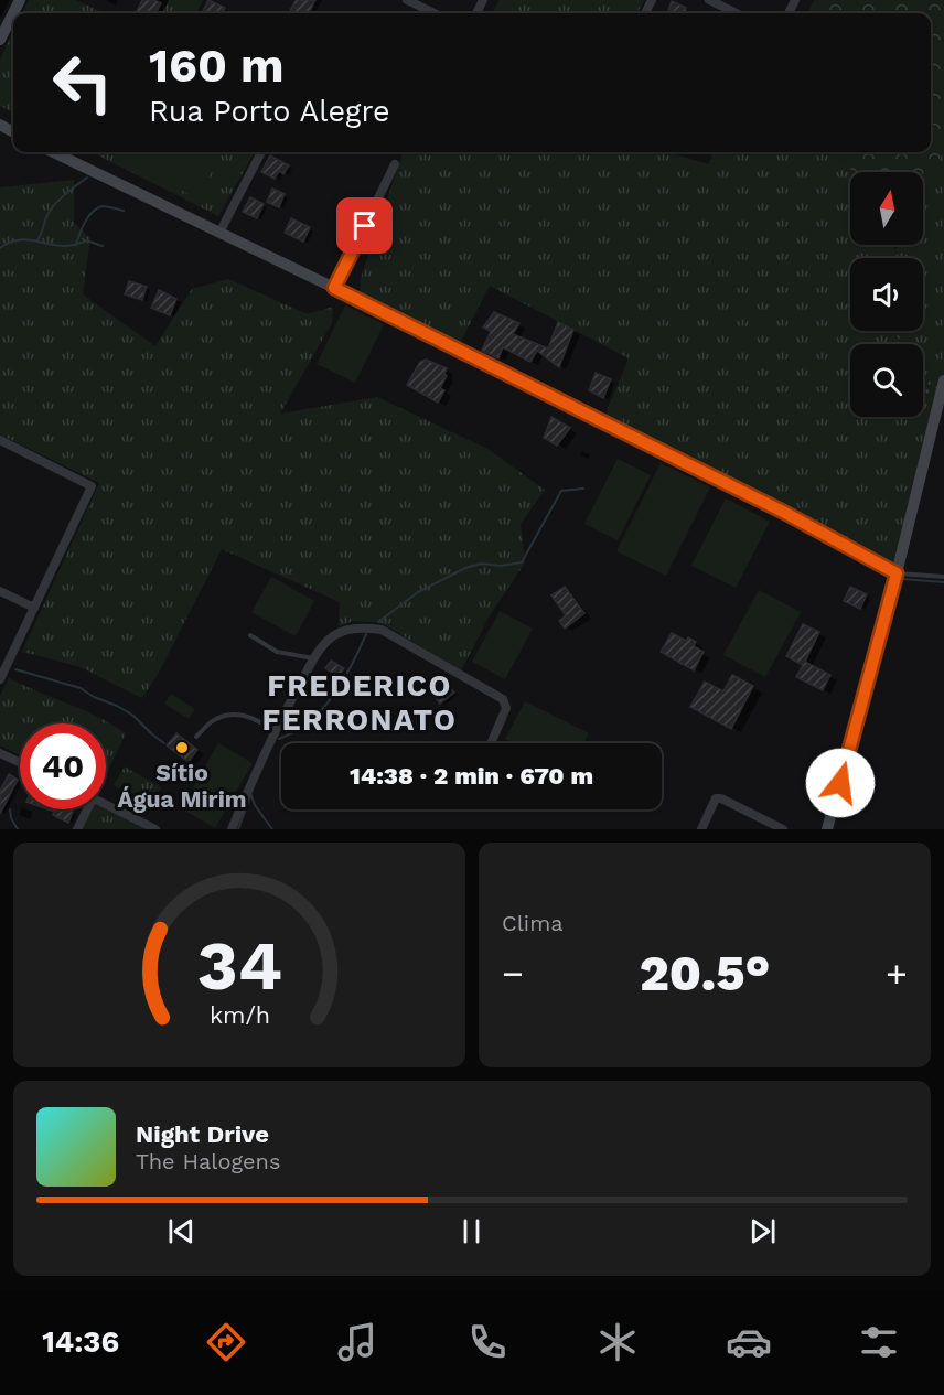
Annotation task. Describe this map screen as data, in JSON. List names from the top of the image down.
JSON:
{
  "districts": ["FREDERICO FERRONATO"],
  "places": ["Sítio Água Mirim"],
  "north": "top",
  "page": {
    "turn": ["160 m", "Rua Porto Alegre"],
    "limit": "40",
    "trip": "14:38 · 2 min · 670 m",
    "tile": "Clima",
    "heat": ["−", "20.5°", "+"],
    "song": ["Night Drive", "The Halogens"],
    "tabs": "14:36",
    "gauge": ["34", "km/h"]
  }
}
